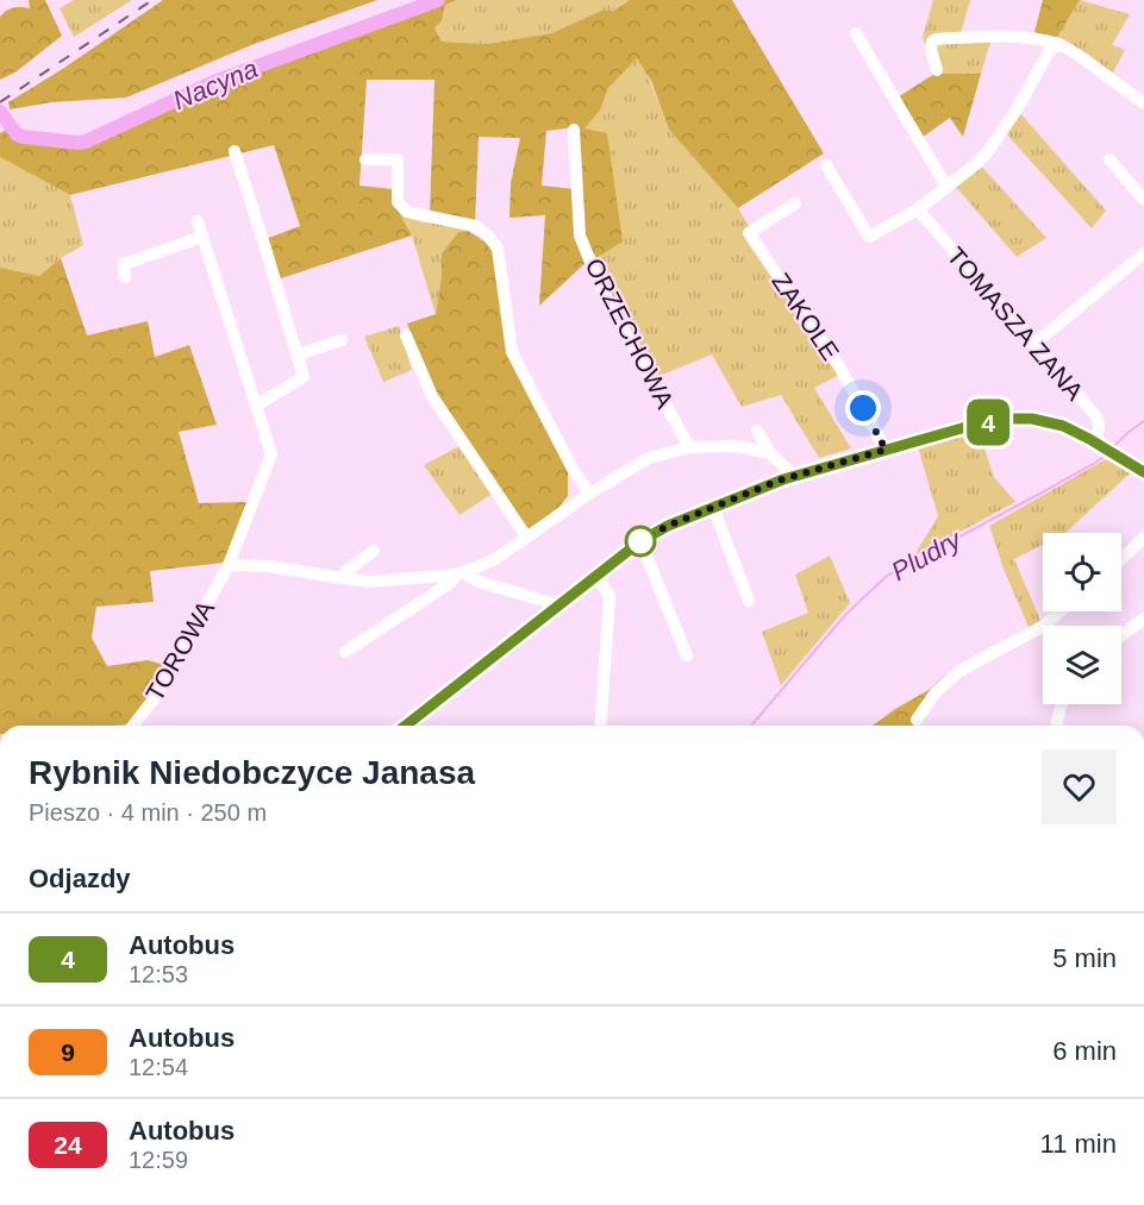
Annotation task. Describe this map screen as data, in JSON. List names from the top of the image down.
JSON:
{
  "streets": {
    "street": [
      "ZAKOLE",
      "TOMASZA ZANA",
      "ORZECHOWA",
      "TOROWA"
    ]
  },
  "water": ["Nacyna", "Pludry"],
  "lines": ["bus line 4"],
  "page": {
    "on_map": "4",
    "heading": [
      ["Rybnik Niedobczyce Janasa", "Pieszo · 4 min · 250 m"],
      "Odjazdy"
    ],
    "list": [
      {
        "mark": "4",
        "name": "Autobus",
        "note": "12:53",
        "value": "5 min"
      },
      {
        "mark": "9",
        "name": "Autobus",
        "note": "12:54",
        "value": "6 min"
      },
      {
        "mark": "24",
        "name": "Autobus",
        "note": "12:59",
        "value": "11 min"
      }
    ]
  }
}
